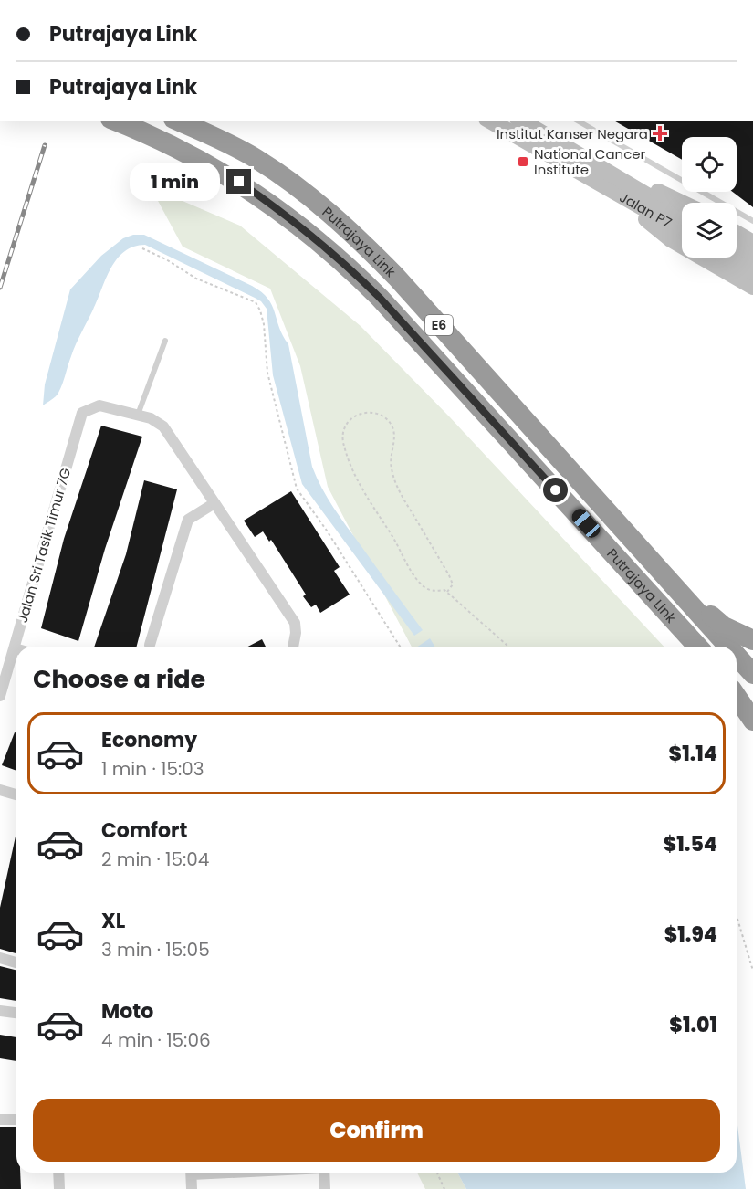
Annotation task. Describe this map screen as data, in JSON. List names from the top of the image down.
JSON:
{
  "streets": {
    "highway": ["Putrajaya Link", "E6"],
    "street": ["Jalan P7", "Jalan Sri Tasik Timur 7G"]
  },
  "crossings": [
    ["Putrajaya Link", "E6"]
  ],
  "places": {
    "health": ["Institut Kanser Negara"],
    "transit": ["National Cancer Institute"]
  },
  "page": {
    "banner": ["Putrajaya Link", "Putrajaya Link"],
    "bubble": "1 min",
    "heading": "Choose a ride",
    "list": [
      {
        "name": "Economy",
        "note": "1 min · 15:03",
        "value": "$1.14"
      },
      {
        "name": "Comfort",
        "note": "2 min · 15:04",
        "value": "$1.54"
      },
      {
        "name": "XL",
        "note": "3 min · 15:05",
        "value": "$1.94"
      },
      {
        "name": "Moto",
        "note": "4 min · 15:06",
        "value": "$1.01"
      }
    ],
    "buttons": "Confirm"
  }
}
